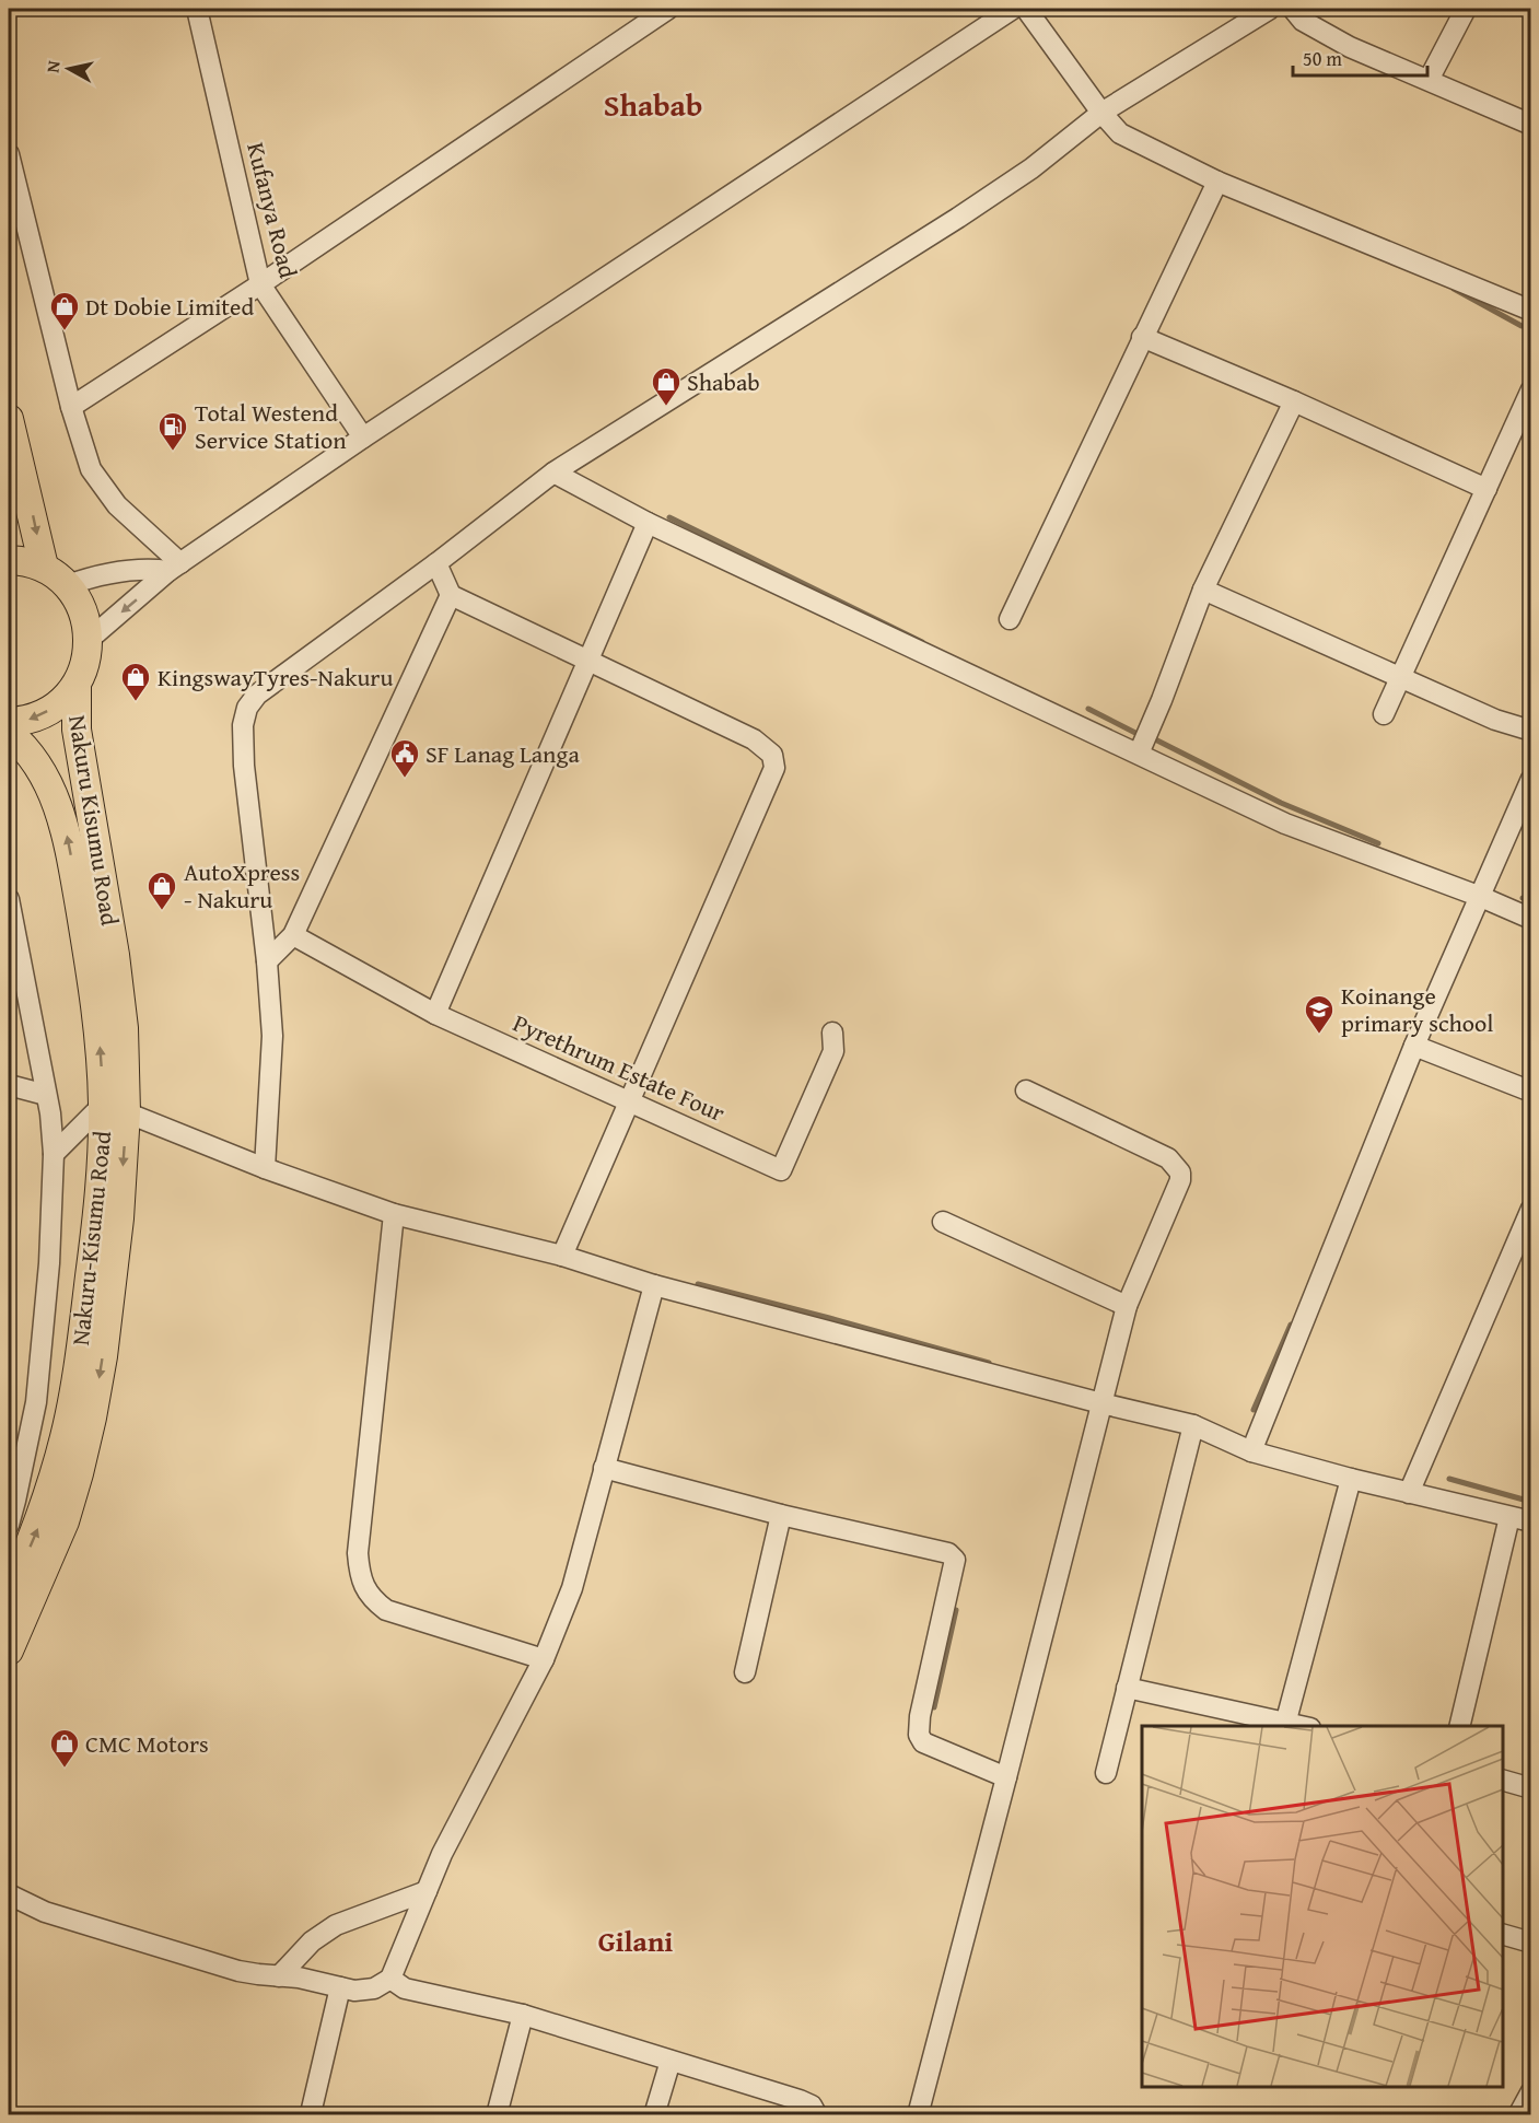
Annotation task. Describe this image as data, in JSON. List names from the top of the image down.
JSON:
{
  "streets": {
    "highway": ["Nakuru Kisumu Road", "Nakuru-Kisumu Road"],
    "street": ["Kufanya Road", "Pyrethrum Estate Four"]
  },
  "crossings": [
    ["Nakuru Kisumu Road", "Nakuru-Kisumu Road"]
  ],
  "districts": ["Shabab", "Gilani"],
  "places": {
    "shop": [
      "Dt Dobie Limited",
      "Shabab",
      "KingswayTyres-Nakuru",
      "AutoXpress - Nakuru",
      "CMC Motors"
    ],
    "fuel station": ["Total Westend Service Station"],
    "public building": ["SF Lanag Langa"],
    "school or university": ["Koinange primary school"]
  },
  "scale_bar": "50 m",
  "north": "left"
}
